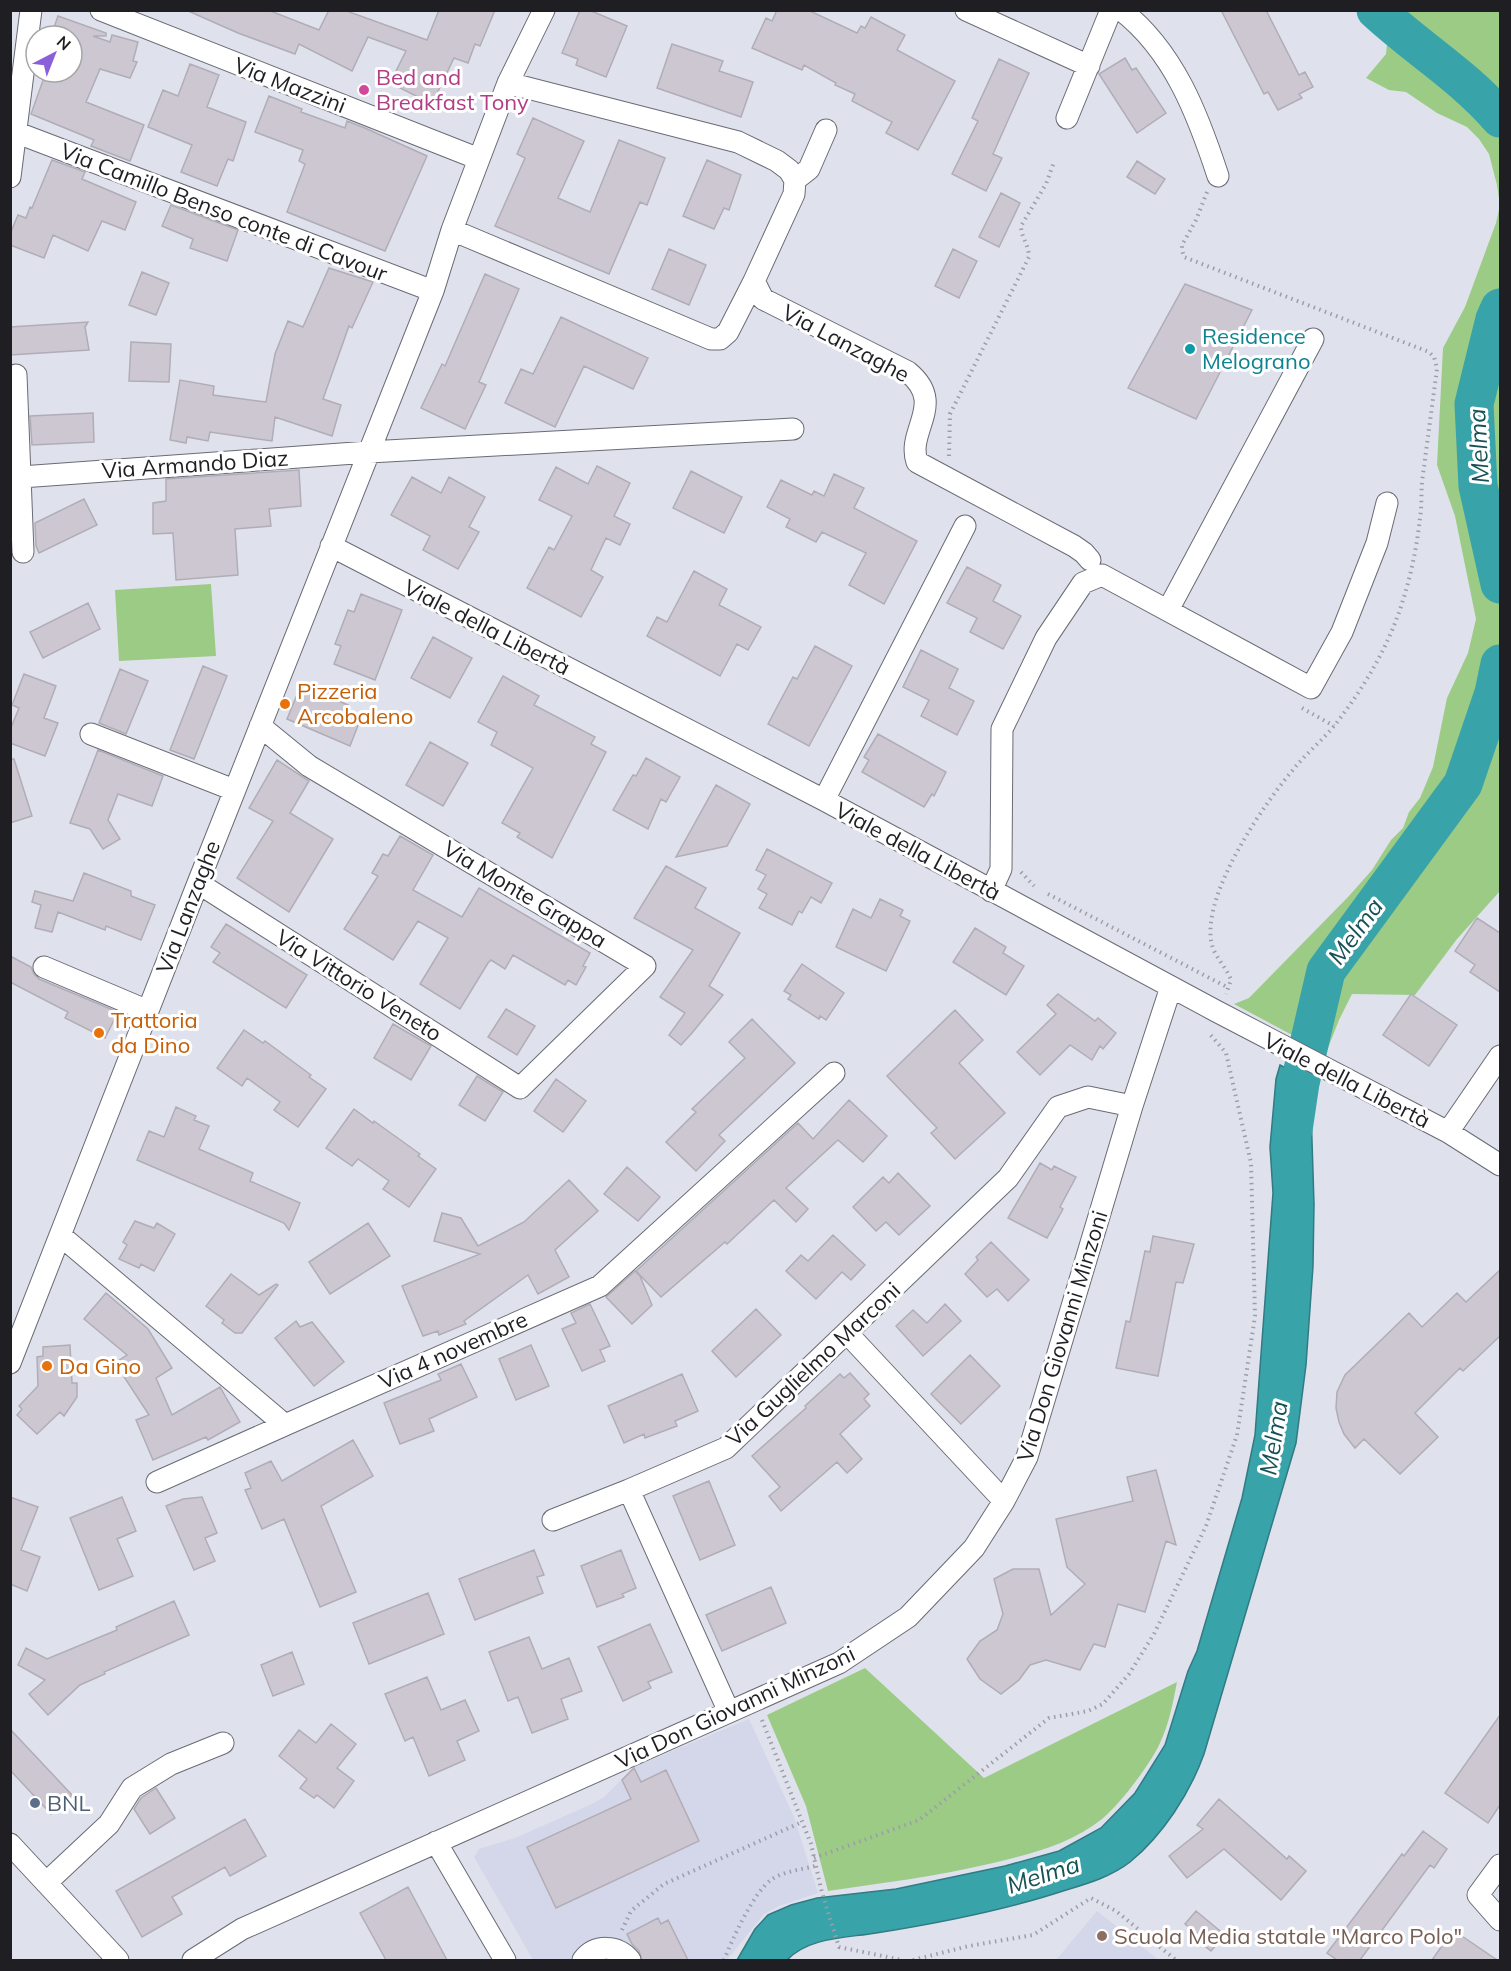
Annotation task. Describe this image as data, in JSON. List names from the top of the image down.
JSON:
{
  "streets": {
    "street": [
      "Via Mazzini",
      "Via Camillo Benso conte di Cavour",
      "Via Lanzaghe",
      "Via Armando Diaz",
      "Viale della Libertà",
      "Via Monte Grappa",
      "Via Vittorio Veneto",
      "Via Don Giovanni Minzoni",
      "Via 4 novembre",
      "Via Guglielmo Marconi"
    ]
  },
  "crossings": [
    ["Via Mazzini", "Via Lanzaghe"],
    ["Via Camillo Benso conte di Cavour", "Via Lanzaghe"],
    ["Via Lanzaghe", "Via Armando Diaz"],
    ["Via Lanzaghe", "Viale della Libertà"],
    ["Via Lanzaghe", "Via Monte Grappa"],
    ["Via Lanzaghe", "Via Vittorio Veneto"],
    ["Viale della Libertà", "Via Don Giovanni Minzoni"],
    ["Via Monte Grappa", "Via Vittorio Veneto"],
    ["Via Don Giovanni Minzoni", "Via Guglielmo Marconi"]
  ],
  "water": ["Melma"],
  "places": [
    "Bed and Breakfast Tony",
    "Residence Melograno",
    "Pizzeria Arcobaleno",
    "Trattoria da Dino",
    "Da Gino",
    "BNL",
    "Scuola Media statale \"Marco Polo\""
  ],
  "north": "top right"
}
